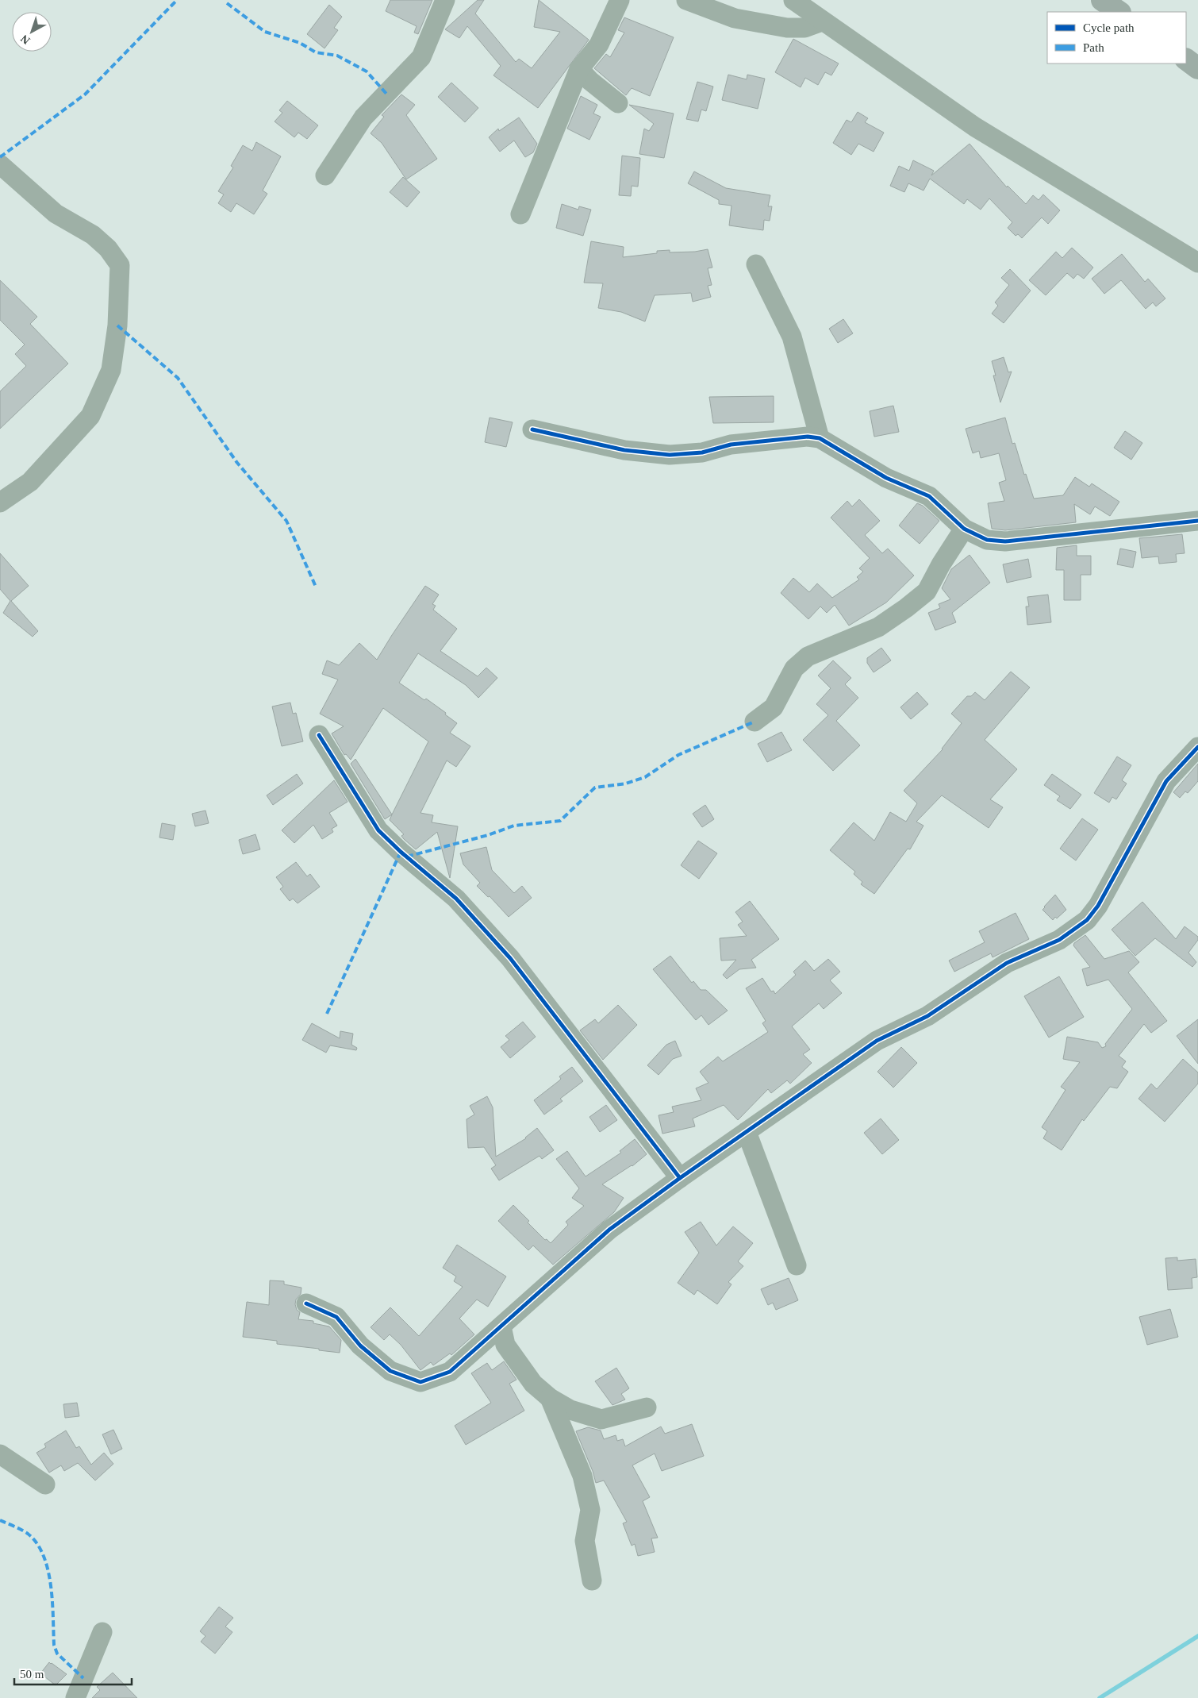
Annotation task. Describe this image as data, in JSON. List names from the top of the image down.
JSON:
{
  "legend": ["Cycle path", "Path"],
  "scale_bar": "50 m",
  "north": "bottom left"
}
